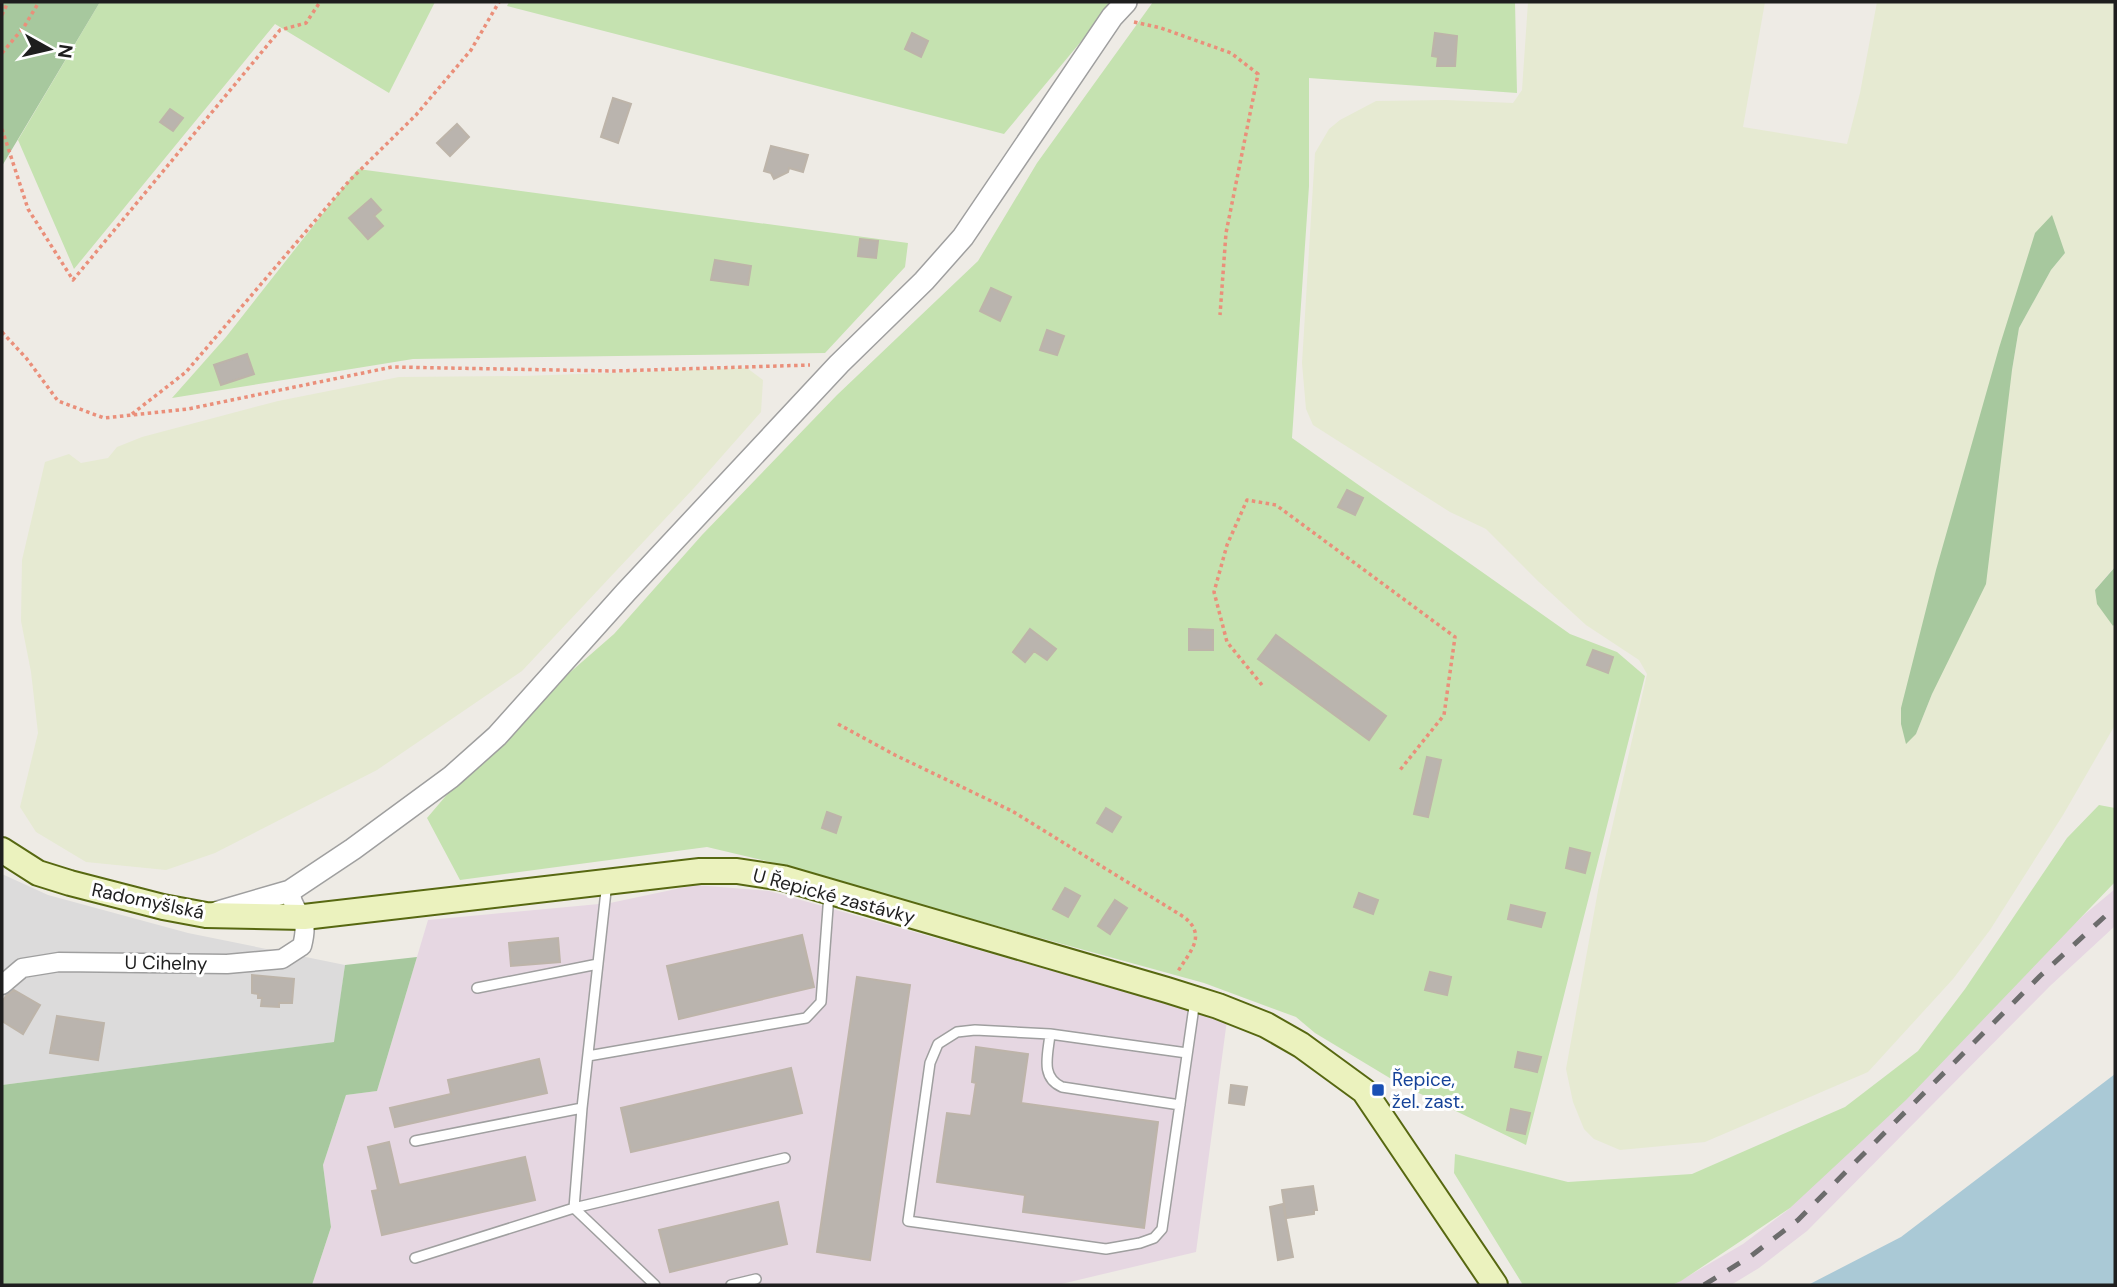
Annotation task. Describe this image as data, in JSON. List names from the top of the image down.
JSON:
{
  "streets": {
    "main road": ["U Řepické zastávky", "Radomyšlská"],
    "street": ["U Cihelny"]
  },
  "crossings": [
    ["U Řepické zastávky", "Radomyšlská"],
    ["U Řepické zastávky", "U Cihelny"],
    ["Radomyšlská", "U Cihelny"]
  ],
  "places": {
    "transit": ["Řepice, žel. zast."]
  },
  "north": "right"
}
